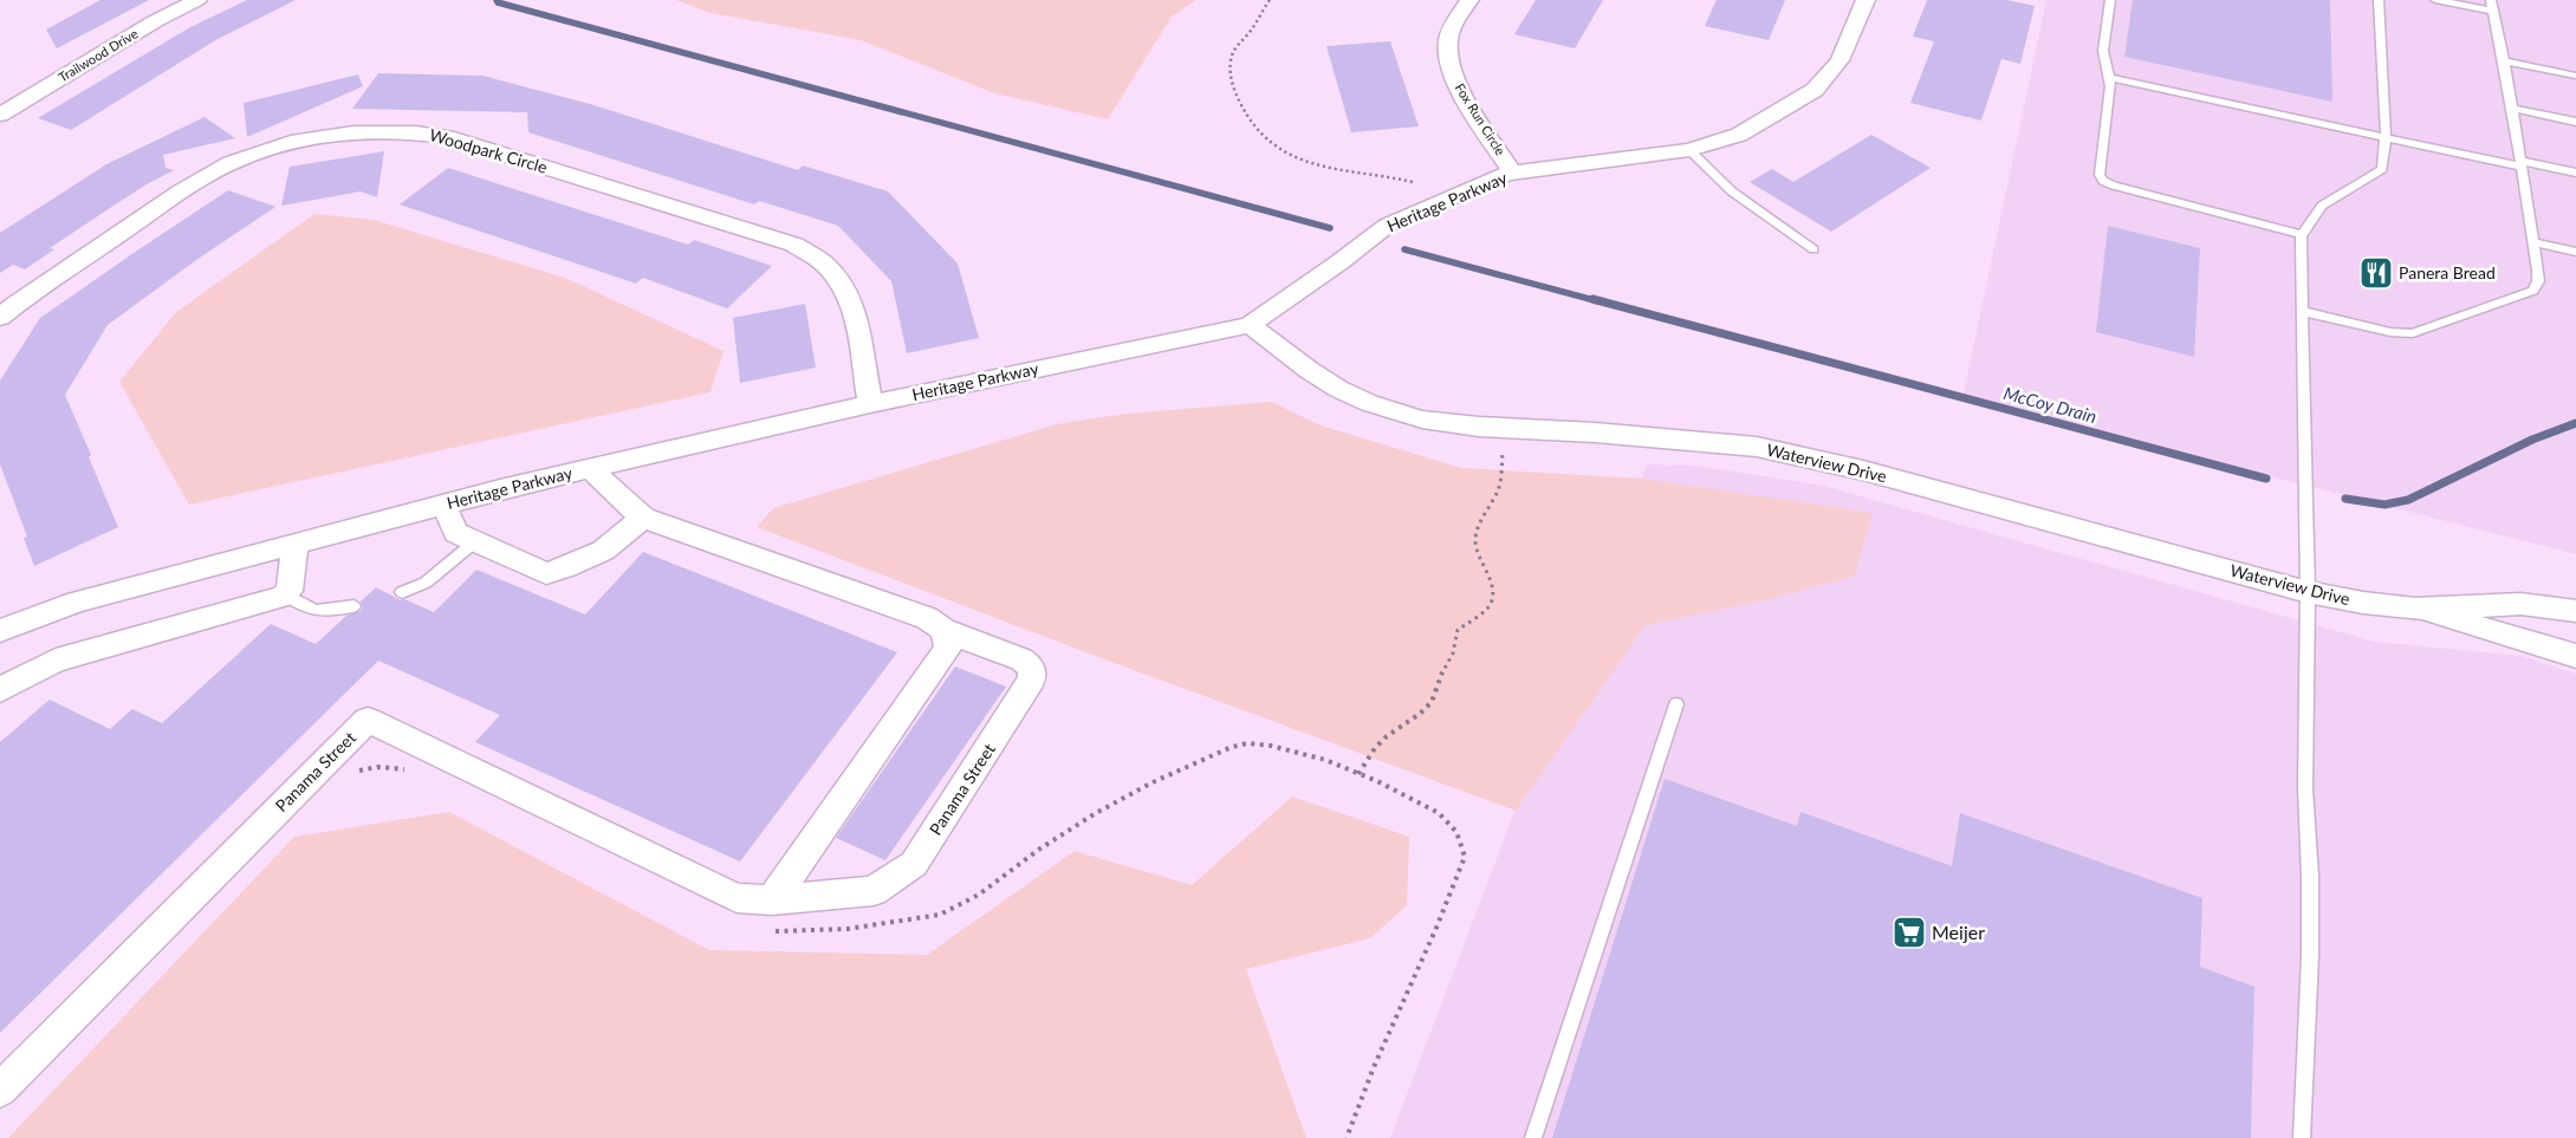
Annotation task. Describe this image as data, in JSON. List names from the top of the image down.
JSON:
{
  "streets": {
    "street": [
      "Trailwood Drive",
      "Fox Run Circle",
      "Woodpark Circle",
      "Heritage Parkway",
      "Waterview Drive",
      "Panama Street"
    ]
  },
  "crossings": [
    ["Fox Run Circle", "Heritage Parkway"],
    ["Woodpark Circle", "Heritage Parkway"],
    ["Heritage Parkway", "Waterview Drive"],
    ["Heritage Parkway", "Panama Street"]
  ],
  "water": ["McCoy Drain"],
  "places": {
    "restaurant": ["Panera Bread"],
    "supermarket": ["Meijer"]
  }
}
